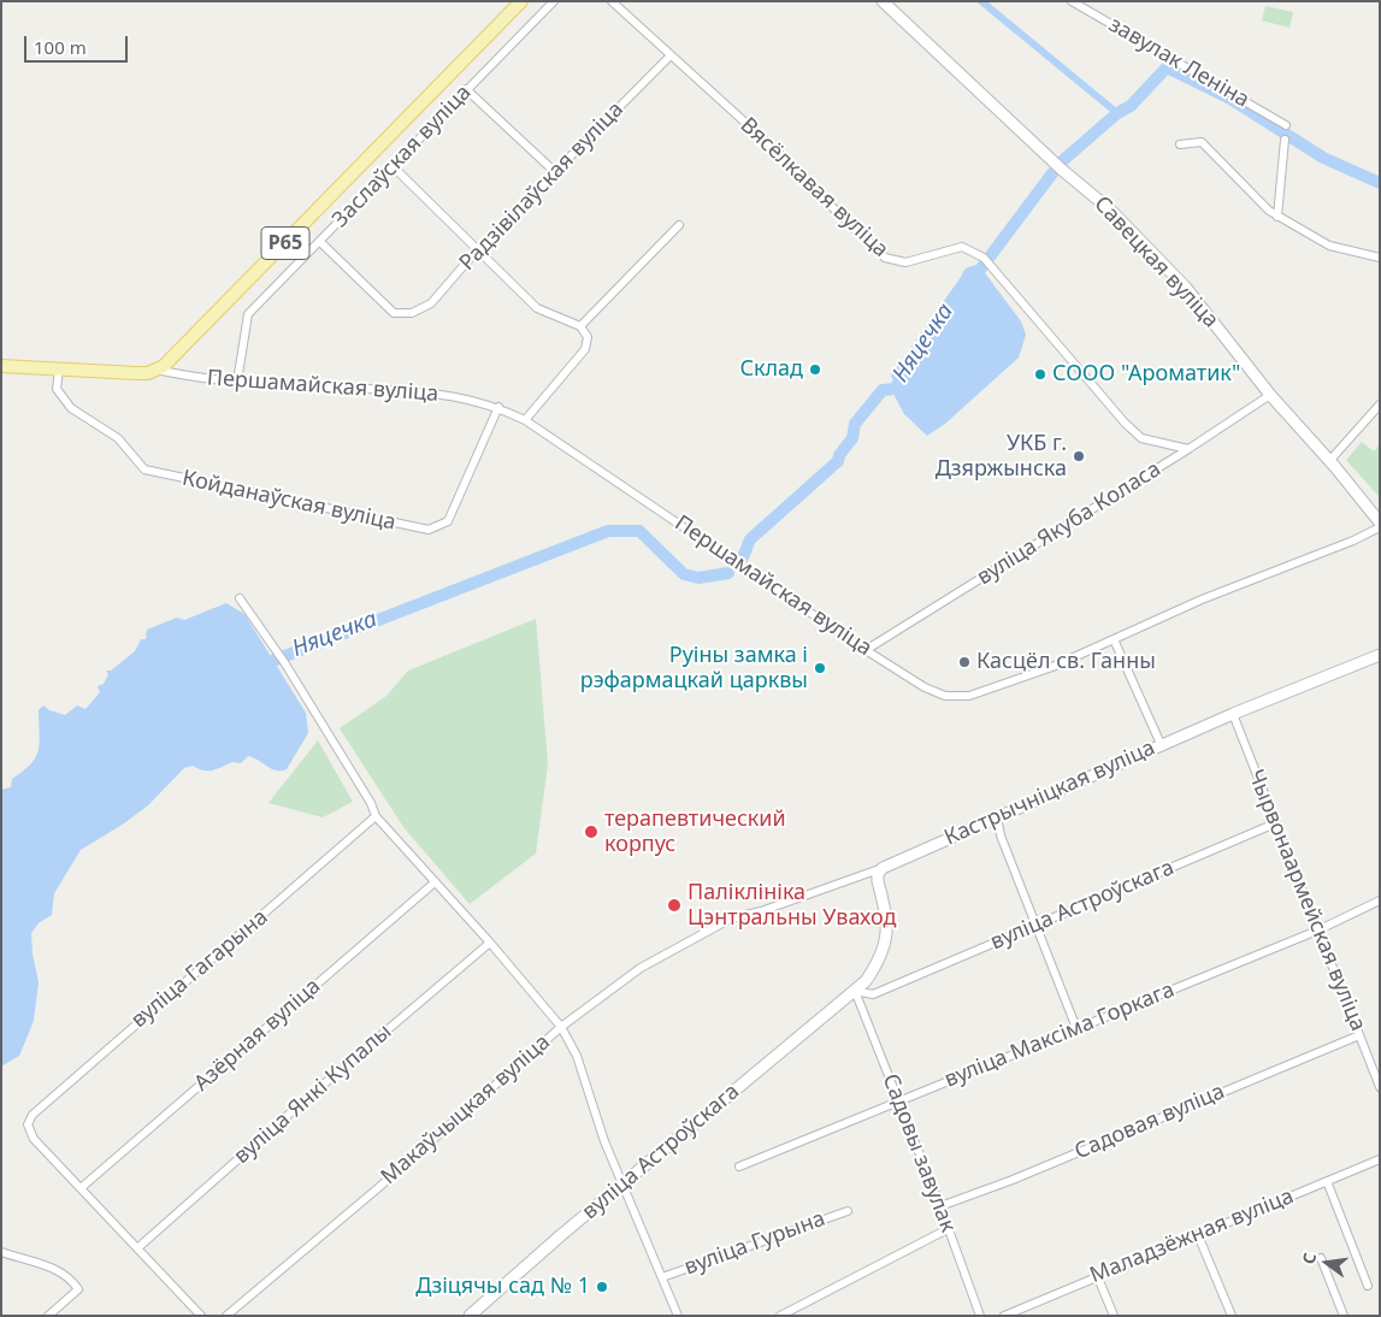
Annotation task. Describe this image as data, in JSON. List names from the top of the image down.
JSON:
{
  "streets": {
    "main road": ["Р65"],
    "street": [
      "завулак Леніна",
      "Заслаўская вуліца",
      "Радзівілаўская вуліца",
      "Вясёлкавая вуліца",
      "Савецкая вуліца",
      "Першамайская вуліца",
      "Койданаўская вуліца",
      "вуліца Якуба Коласа",
      "Кастрычніцкая вуліца",
      "Чырвонаармейская вуліца",
      "вуліца Астроўскага",
      "вуліца Гагарына",
      "Азёрная вуліца",
      "вуліца Максіма Горкага",
      "вуліца Янкі Купалы",
      "Макаўчыцкая вуліца",
      "Садовая вуліца",
      "Садовы завулак",
      "Маладзёжная вуліца",
      "вуліца Гурына"
    ]
  },
  "crossings": [
    ["Заслаўская вуліца", "Радзівілаўская вуліца"],
    ["Заслаўская вуліца", "Першамайская вуліца"],
    ["Радзівілаўская вуліца", "Вясёлкавая вуліца"],
    ["Вясёлкавая вуліца", "вуліца Якуба Коласа"],
    ["Р65", "Першамайская вуліца"],
    ["Савецкая вуліца", "вуліца Якуба Коласа"],
    ["Першамайская вуліца", "Койданаўская вуліца"],
    ["Першамайская вуліца", "вуліца Якуба Коласа"],
    ["Кастрычніцкая вуліца", "Чырвонаармейская вуліца"],
    ["Кастрычніцкая вуліца", "вуліца Астроўскага"],
    ["Кастрычніцкая вуліца", "Макаўчыцкая вуліца"],
    ["Чырвонаармейская вуліца", "вуліца Астроўскага"],
    ["Чырвонаармейская вуліца", "вуліца Максіма Горкага"],
    ["Чырвонаармейская вуліца", "Садовая вуліца"],
    ["вуліца Астроўскага", "Садовы завулак"],
    ["вуліца Гагарына", "Азёрная вуліца"],
    ["вуліца Максіма Горкага", "Садовы завулак"],
    ["Садовая вуліца", "Садовы завулак"]
  ],
  "water": ["Няцечка"],
  "places": [
    "Склад",
    "СООО \"Ароматик\"",
    "УКБ г. Дзяржынска",
    "Касцёл св. Ганны",
    "Руіны замка і рэфармацкай царквы",
    "терапевтический корпус",
    "Паліклініка Цэнтральны Уваход",
    "Дзіцячы сад № 1"
  ],
  "scale_bar": "100 m",
  "north": "left"
}
